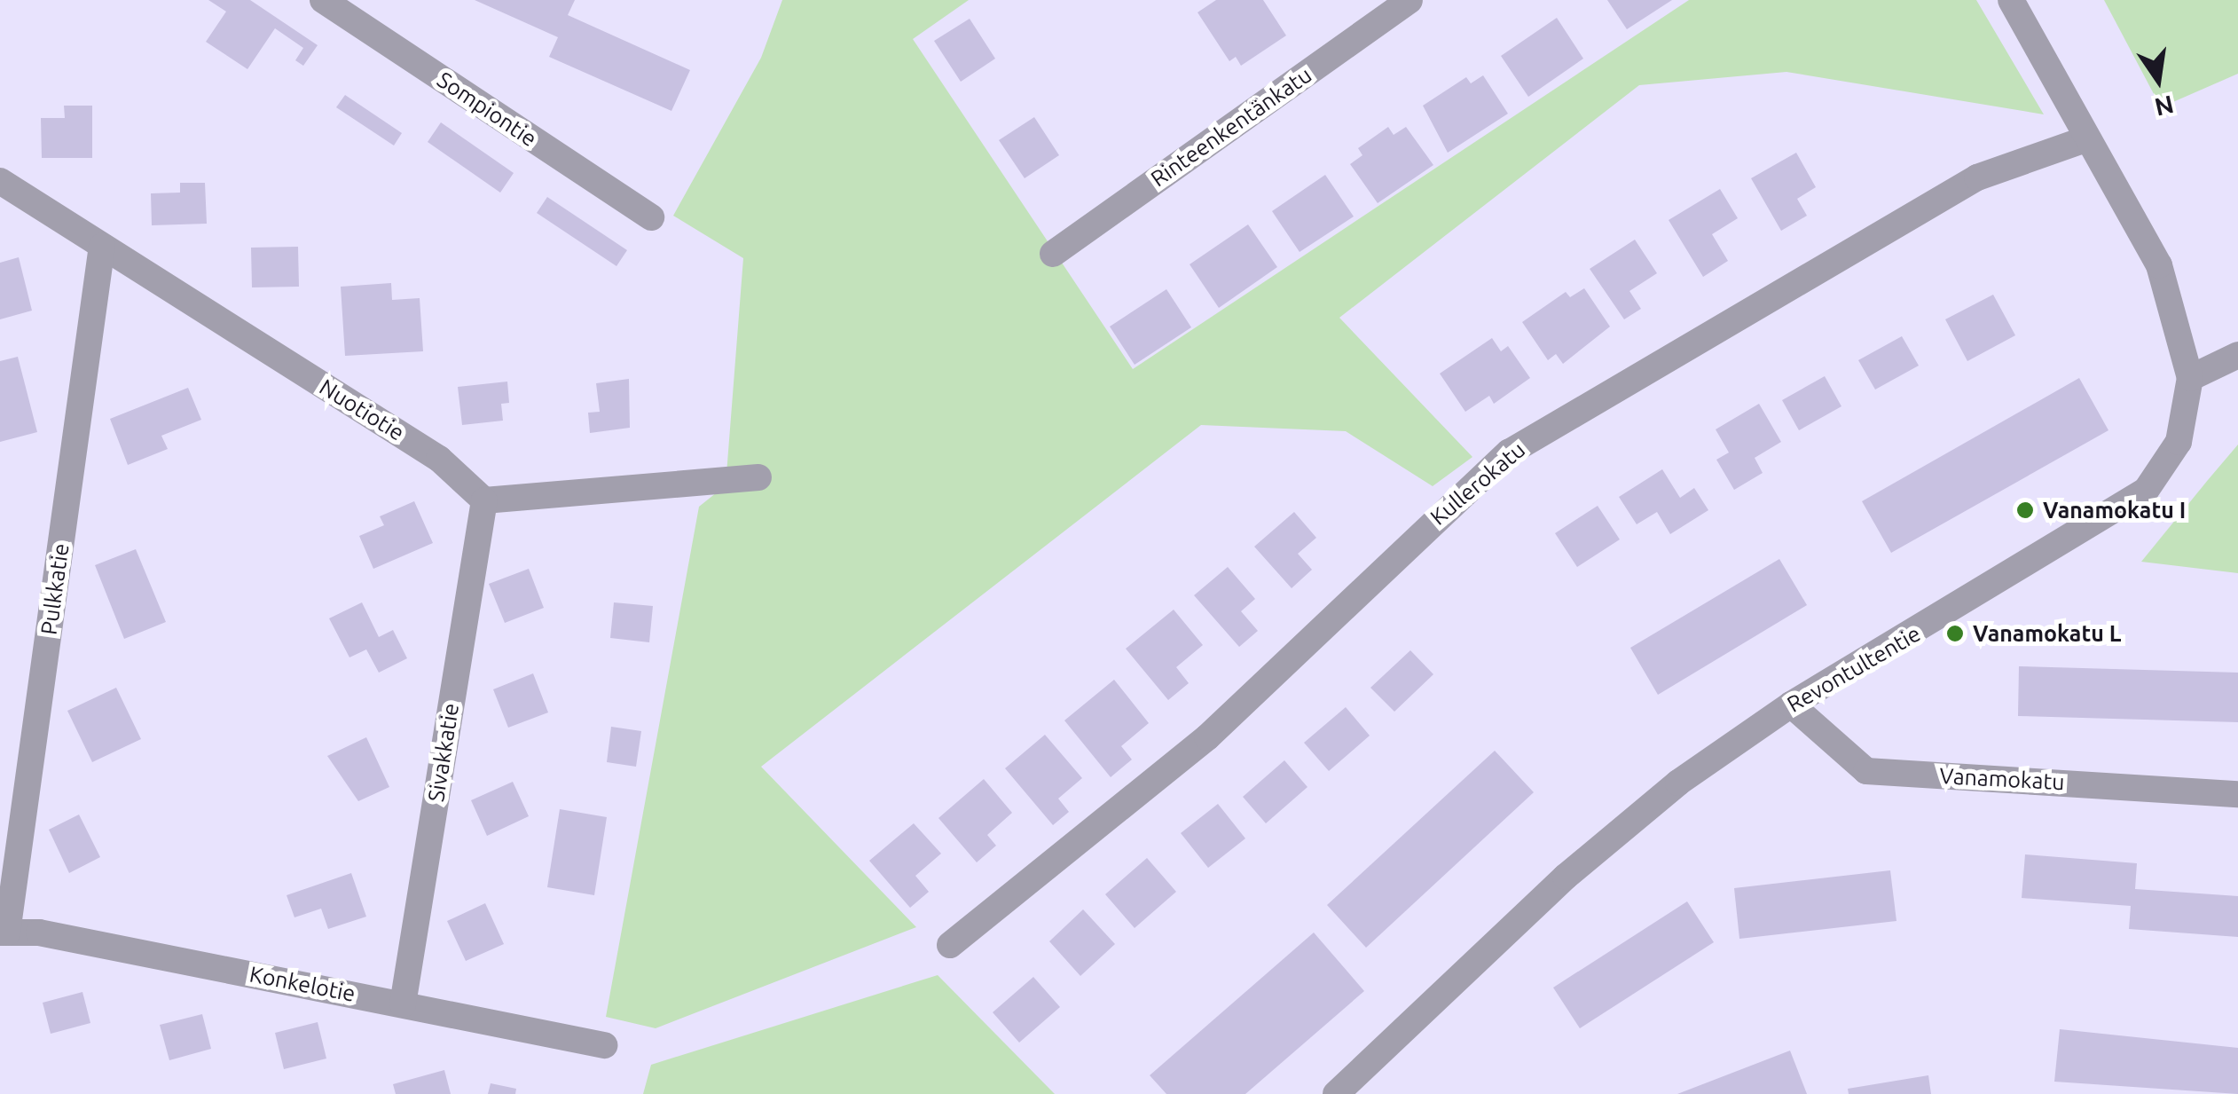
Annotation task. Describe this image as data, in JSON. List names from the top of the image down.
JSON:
{
  "streets": {
    "street": [
      "Sompiontie",
      "Rinteenkentänkatu",
      "Nuotiotie",
      "Kullerokatu",
      "Pulkkatie",
      "Revontultentie",
      "Sivakkatie",
      "Vanamokatu",
      "Konkelotie"
    ]
  },
  "crossings": [
    ["Nuotiotie", "Pulkkatie"],
    ["Nuotiotie", "Sivakkatie"],
    ["Kullerokatu", "Revontultentie"],
    ["Pulkkatie", "Konkelotie"],
    ["Revontultentie", "Vanamokatu"],
    ["Sivakkatie", "Konkelotie"]
  ],
  "places": ["Vanamokatu I", "Vanamokatu L"],
  "north": "bottom"
}
